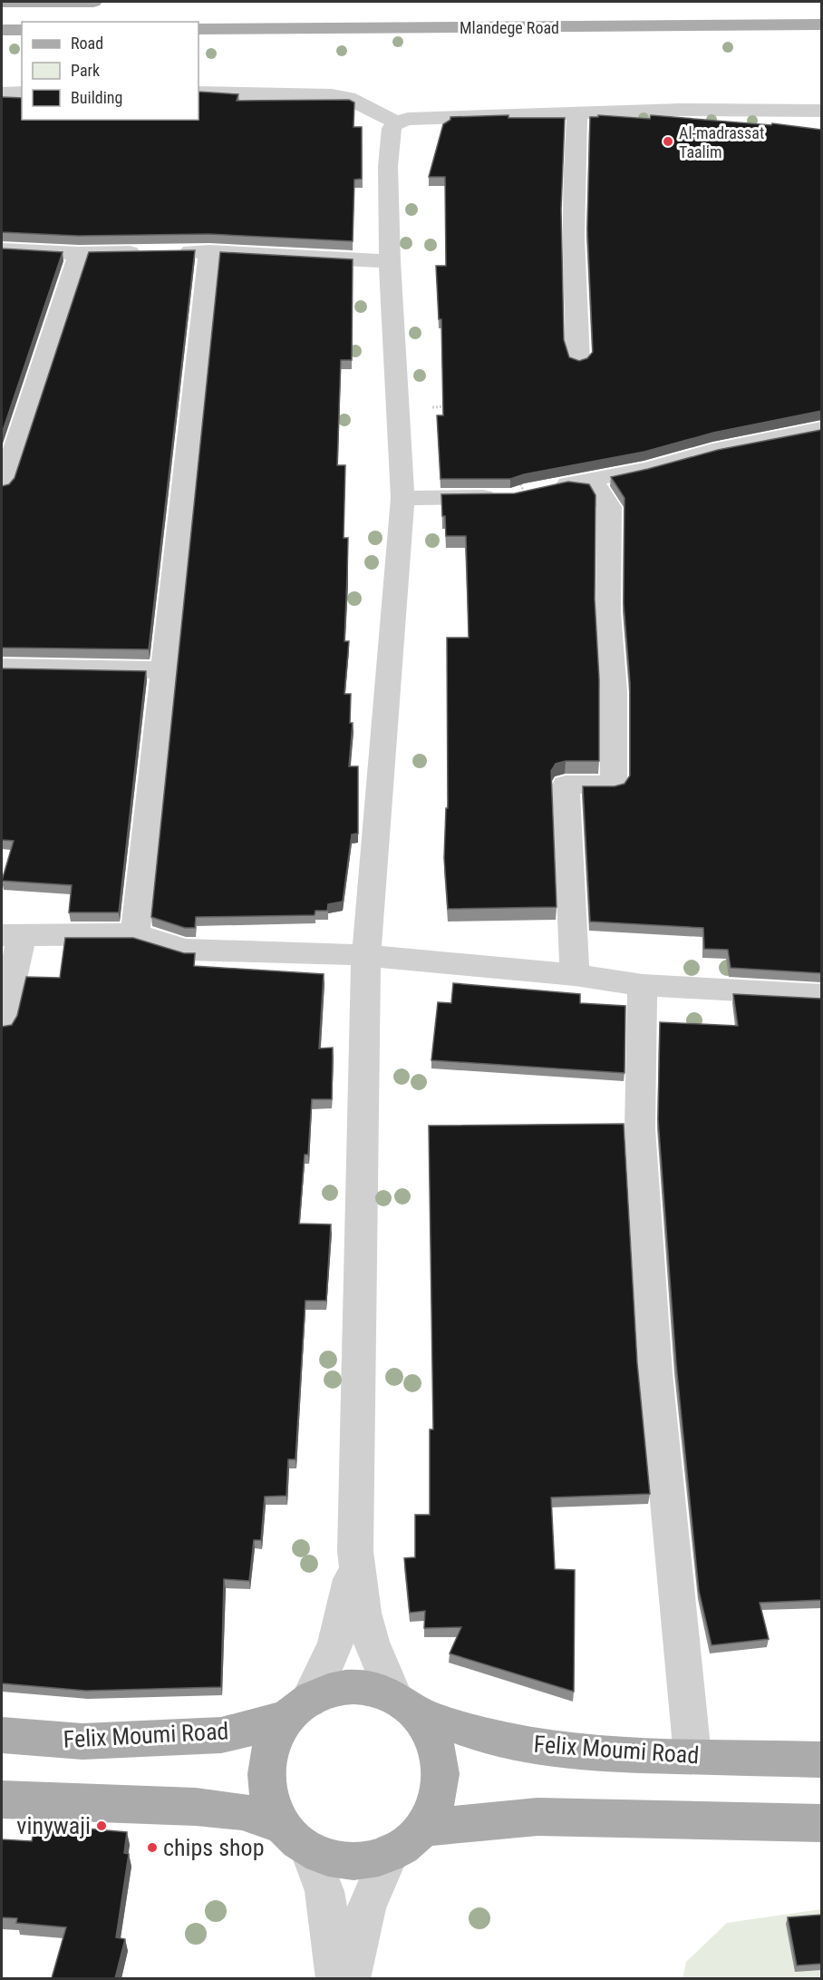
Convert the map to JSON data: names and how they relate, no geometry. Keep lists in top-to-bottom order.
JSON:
{
  "streets": {
    "main road": ["Mlandege Road", "Felix Moumi Road"]
  },
  "places": ["Al-madrassat Taalim", "vinywaji", "chips shop"],
  "legend": ["Road", "Park", "Building"]
}
